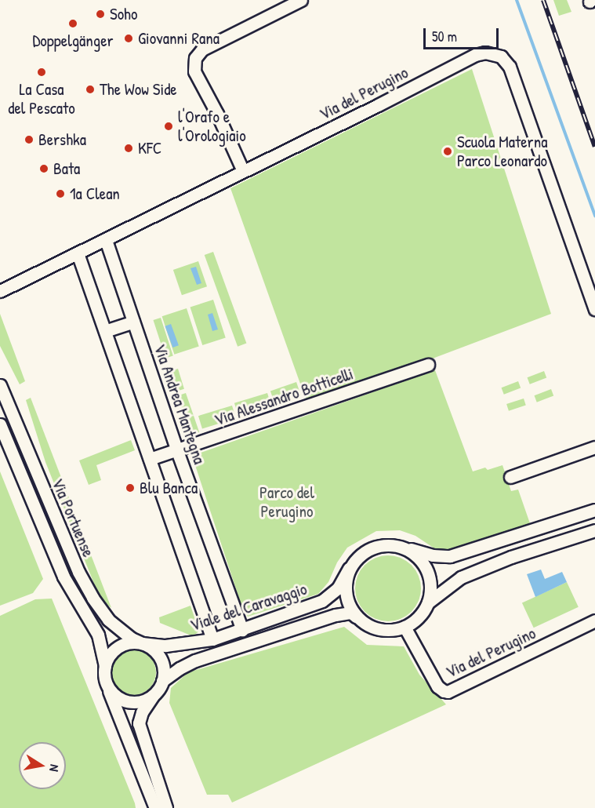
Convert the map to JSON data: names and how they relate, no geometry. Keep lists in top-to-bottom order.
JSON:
{
  "streets": {
    "street": [
      "Via del Perugino",
      "Via Alessandro Botticelli",
      "Via Andrea Mantegna",
      "Via Portuense",
      "Viale del Caravaggio"
    ]
  },
  "crossings": [
    ["Via del Perugino", "Via Andrea Mantegna"],
    ["Via del Perugino", "Viale del Caravaggio"],
    ["Via Alessandro Botticelli", "Via Andrea Mantegna"],
    ["Via Andrea Mantegna", "Viale del Caravaggio"],
    ["Via Portuense", "Viale del Caravaggio"]
  ],
  "parks": ["Parco del Perugino"],
  "places": [
    "Soho",
    "Doppelgänger",
    "Giovanni Rana",
    "La Casa del Pescato",
    "The Wow Side",
    "l'Orafo e l'Orologiaio",
    "Bershka",
    "KFC",
    "Scuola Materna Parco Leonardo",
    "Bata",
    "1a Clean",
    "Blu Banca"
  ],
  "scale_bar": "50 m",
  "north": "right"
}
